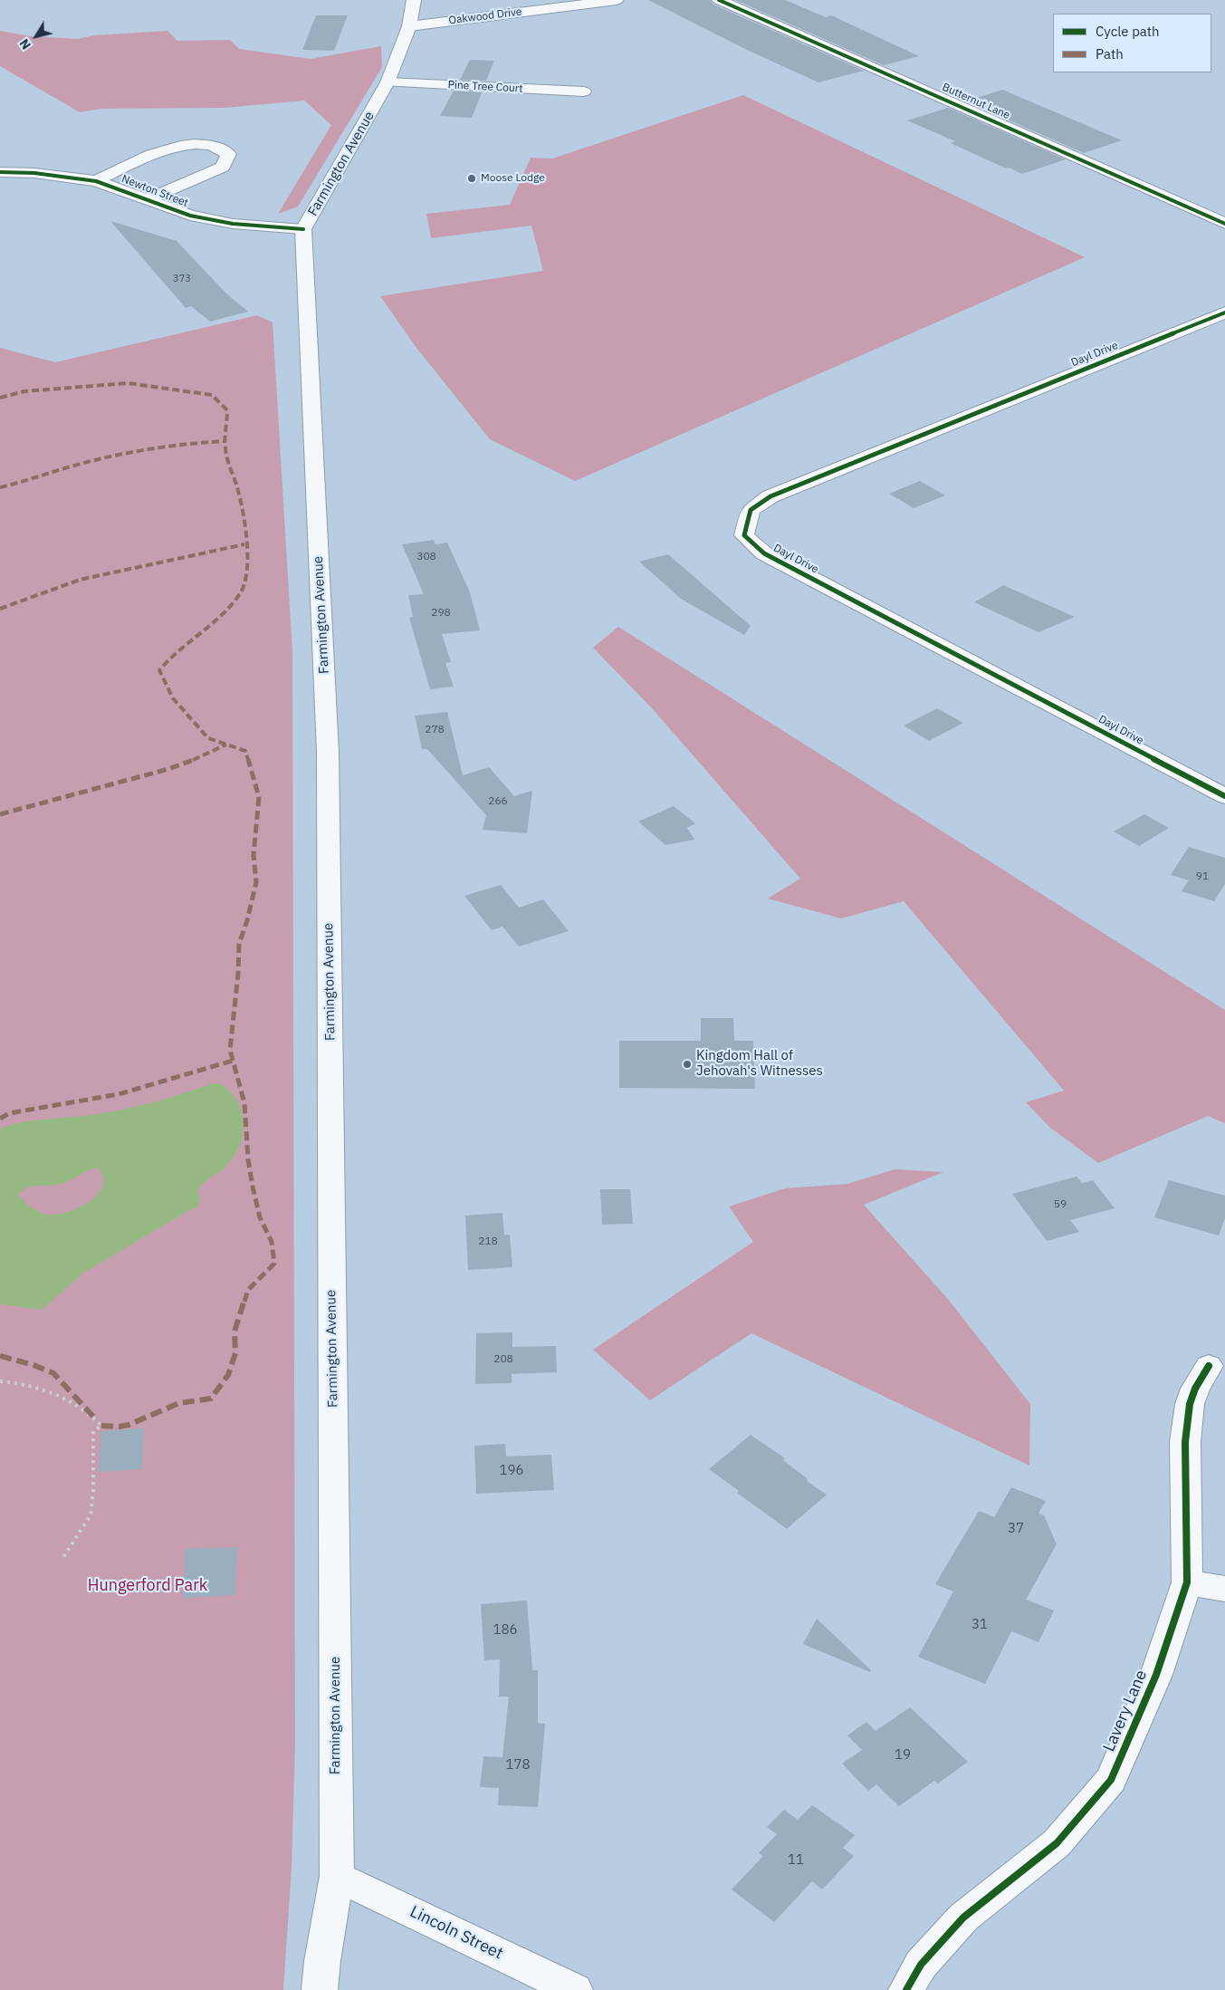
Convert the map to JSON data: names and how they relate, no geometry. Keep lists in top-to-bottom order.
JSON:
{
  "streets": {
    "street": [
      "Oakwood Drive",
      "Pine Tree Court",
      "Butternut Lane",
      "Farmington Avenue",
      "Newton Street",
      "Dayl Drive",
      "Lavery Lane",
      "Lincoln Street"
    ]
  },
  "crossings": [
    ["Oakwood Drive", "Farmington Avenue"],
    ["Pine Tree Court", "Farmington Avenue"],
    ["Farmington Avenue", "Newton Street"],
    ["Farmington Avenue", "Lincoln Street"]
  ],
  "parks": ["Hungerford Park"],
  "places": ["Moose Lodge", "Kingdom Hall of Jehovah's Witnesses"],
  "house_numbers": [
    "373",
    "308",
    "298",
    "278",
    "266",
    "91",
    "59",
    "218",
    "208",
    "196",
    "37",
    "31",
    "186",
    "19",
    "178",
    "11"
  ],
  "legend": ["Cycle path", "Path"],
  "north": "bottom left"
}
